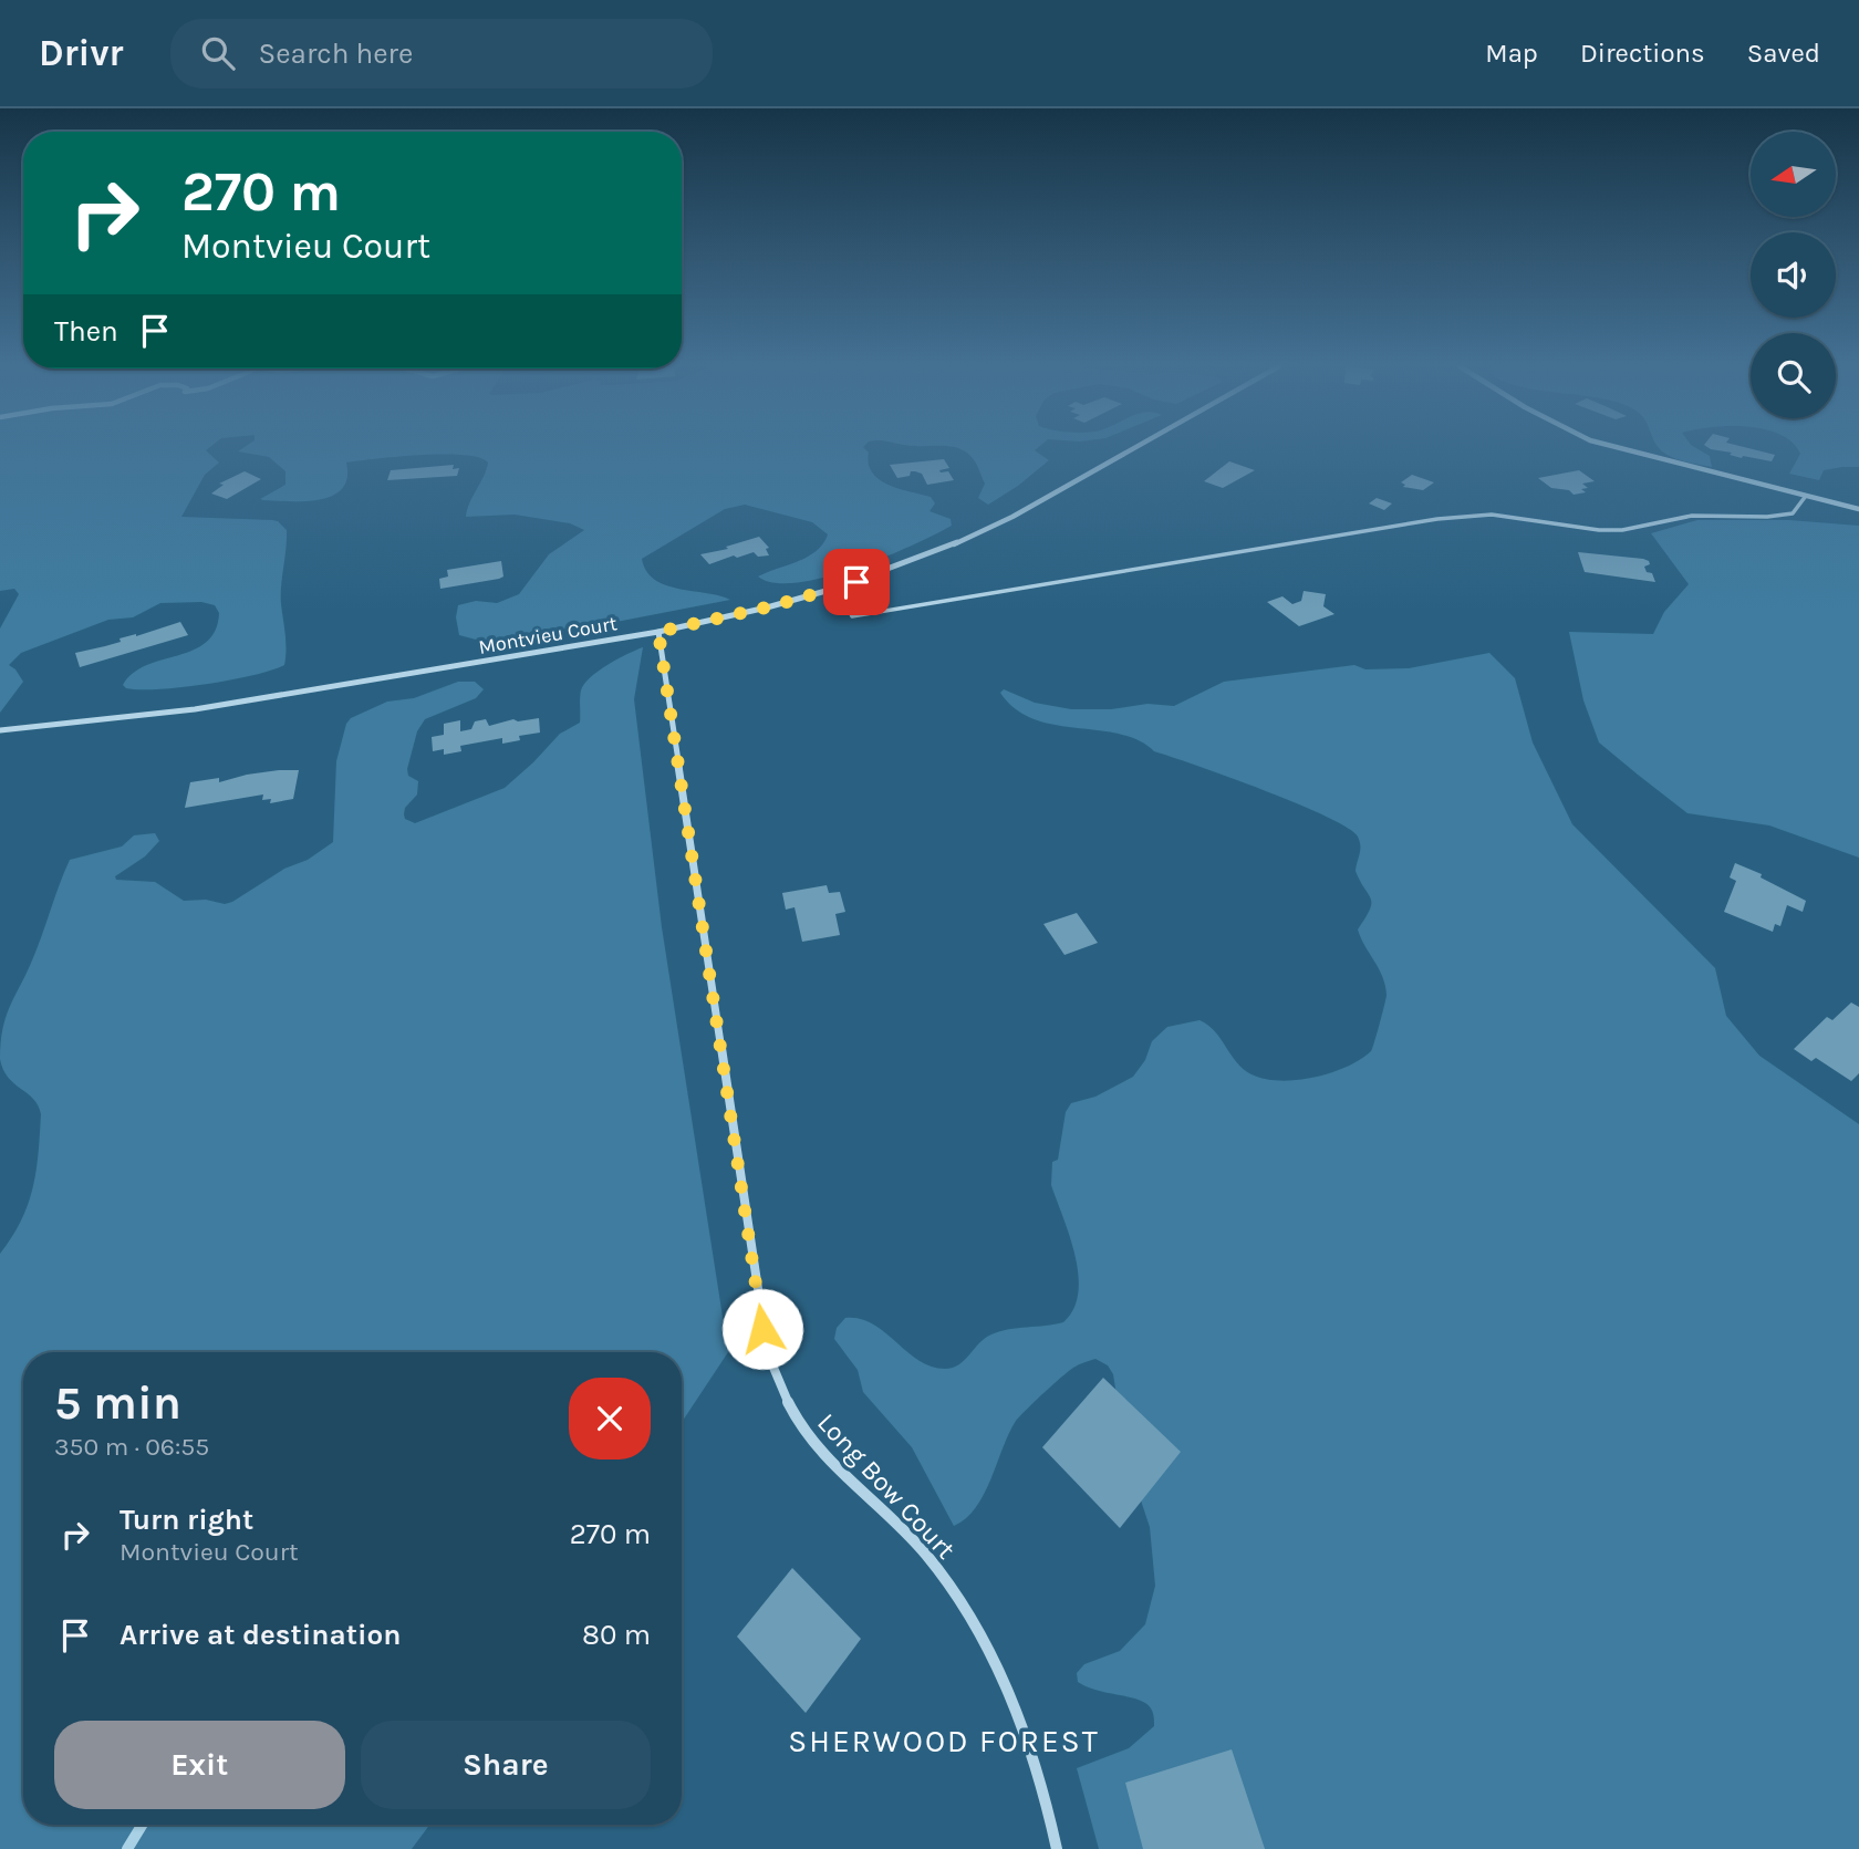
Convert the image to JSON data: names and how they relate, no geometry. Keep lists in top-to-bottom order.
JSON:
{
  "streets": {
    "street": ["Montvieu Court", "Long Bow Court"]
  },
  "crossings": [
    ["Montvieu Court", "Long Bow Court"]
  ],
  "districts": ["SHERWOOD FOREST"],
  "north": "left",
  "page": {
    "header": "Drivr",
    "search": "Search here",
    "nav": ["Map", "Directions", "Saved"],
    "turn": ["270 m", "Montvieu Court"],
    "then": "Then",
    "heading": ["5 min", "350 m · 06:55"],
    "list": [
      {
        "name": "Turn right",
        "note": "Montvieu Court",
        "value": "270 m"
      },
      {
        "name": "Arrive at destination",
        "value": "80 m"
      }
    ],
    "buttons": ["Exit", "Share"]
  }
}
